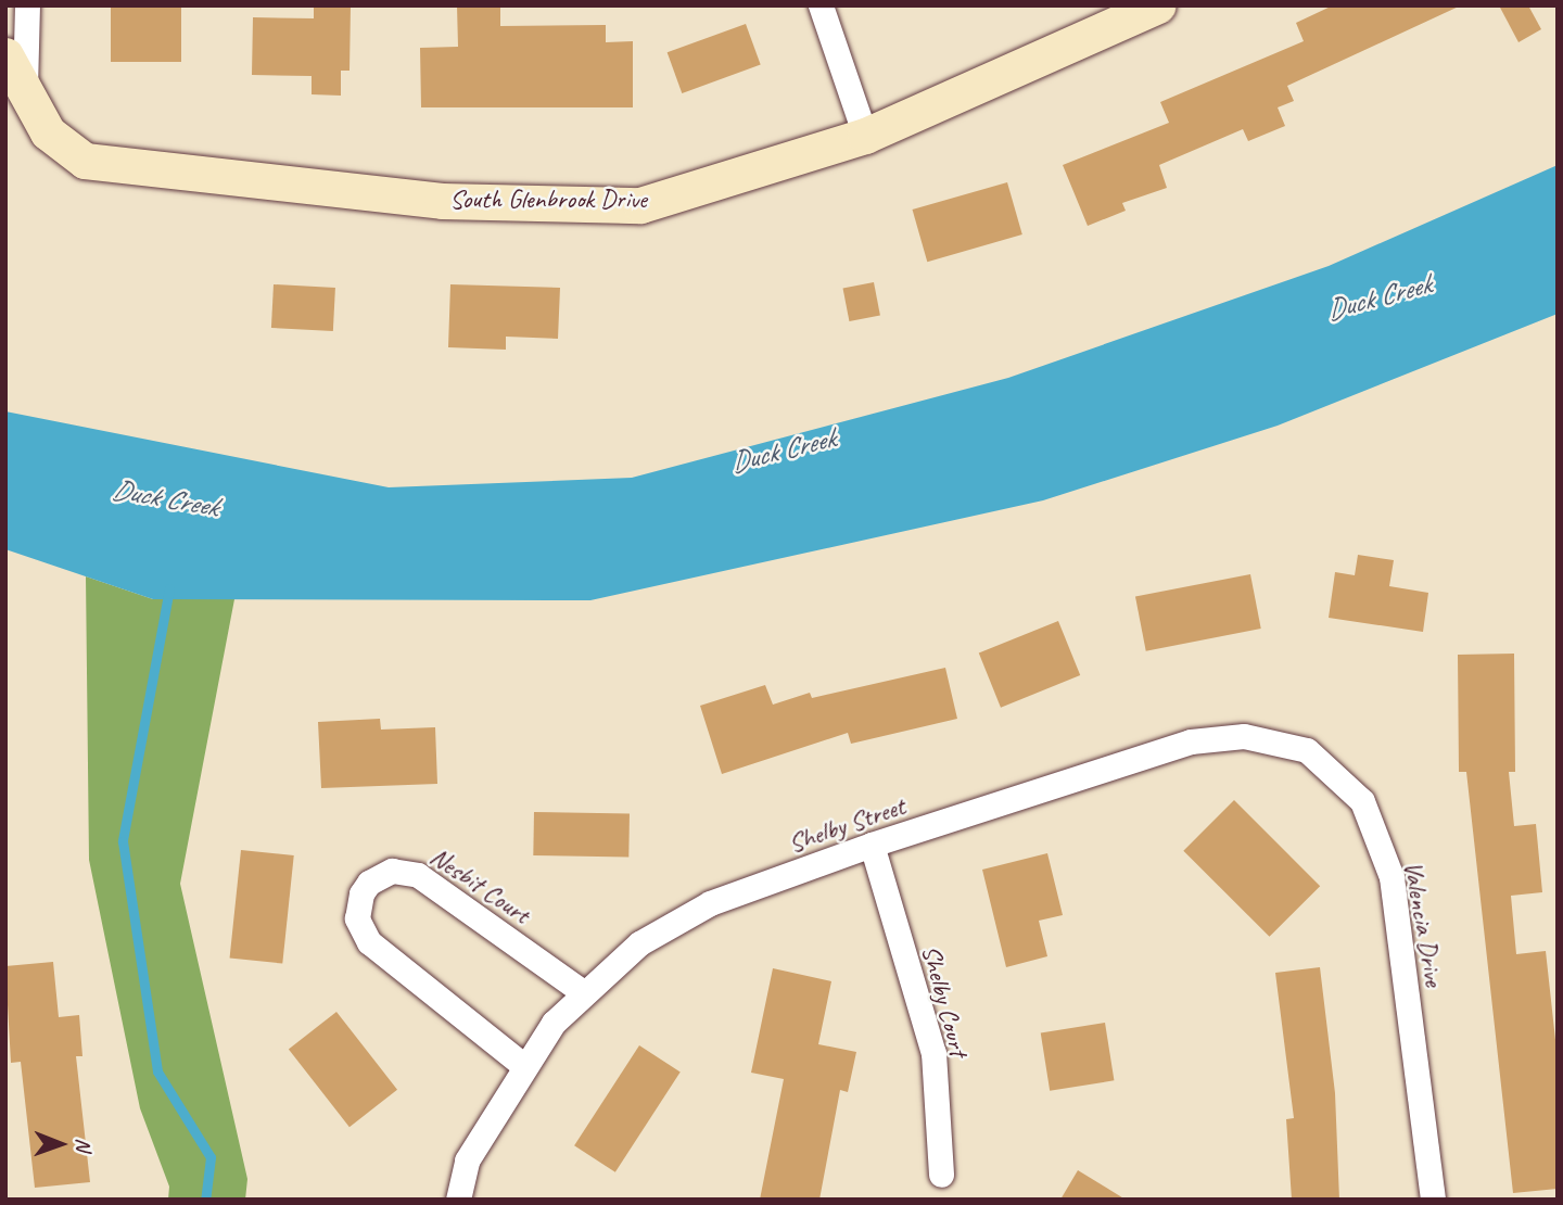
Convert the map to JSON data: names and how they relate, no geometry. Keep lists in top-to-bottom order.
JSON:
{
  "streets": {
    "street": [
      "South Glenbrook Drive",
      "Shelby Street",
      "Nesbit Court",
      "Valencia Drive",
      "Shelby Court"
    ]
  },
  "crossings": [
    ["Shelby Street", "Nesbit Court"],
    ["Shelby Street", "Valencia Drive"],
    ["Shelby Street", "Shelby Court"]
  ],
  "water": ["Duck Creek"],
  "north": "right"
}
